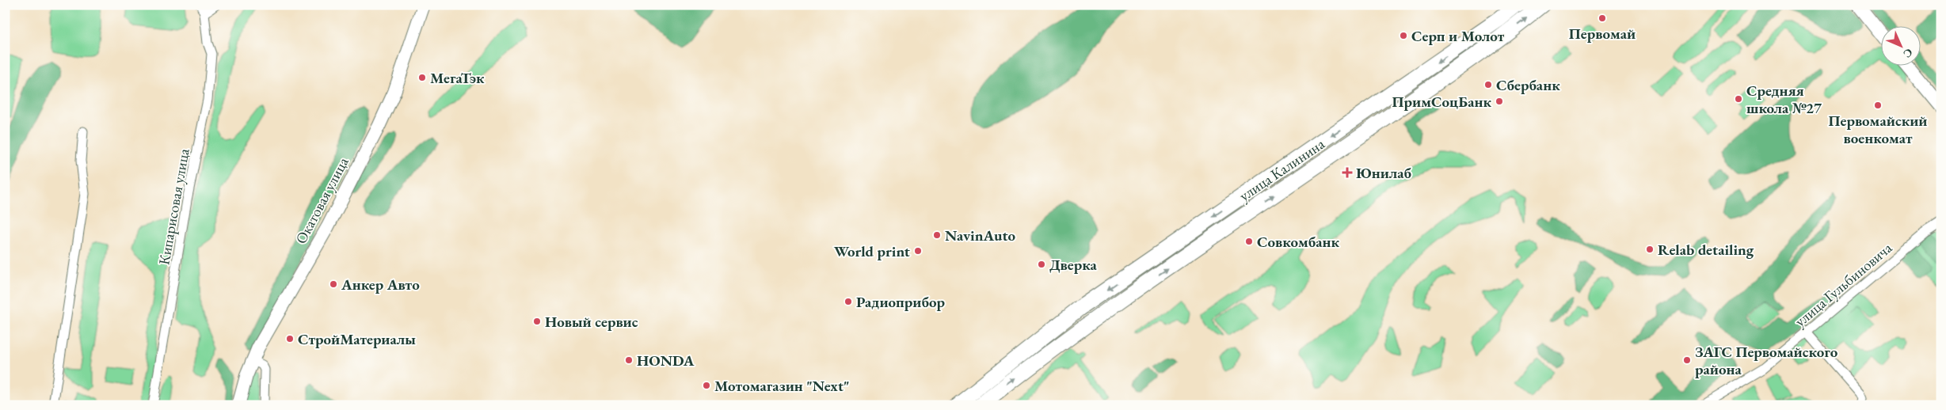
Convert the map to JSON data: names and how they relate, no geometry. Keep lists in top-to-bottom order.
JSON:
{
  "streets": {
    "highway": ["улица Калинина"],
    "main road": ["Окатовая улица"],
    "street": ["Кипарисовая улица", "улица Гульбиновича"]
  },
  "places": {
    "other": [
      "Первомай",
      "Серп и Молот",
      "МегаТэк",
      "Сбербанк",
      "Средняя школа №27",
      "ПримСоцБанк",
      "Первомайский военкомат",
      "NavinAuto",
      "Совкомбанк",
      "Relab detailing",
      "World print",
      "Дверка",
      "Анкер Авто",
      "Радиоприбор",
      "Новый сервис",
      "СтройМатериалы",
      "HONDA",
      "ЗАГС Первомайского района",
      "Мотомагазин \"Next\""
    ],
    "health": ["Юнилаб"]
  },
  "north": "bottom right"
}
